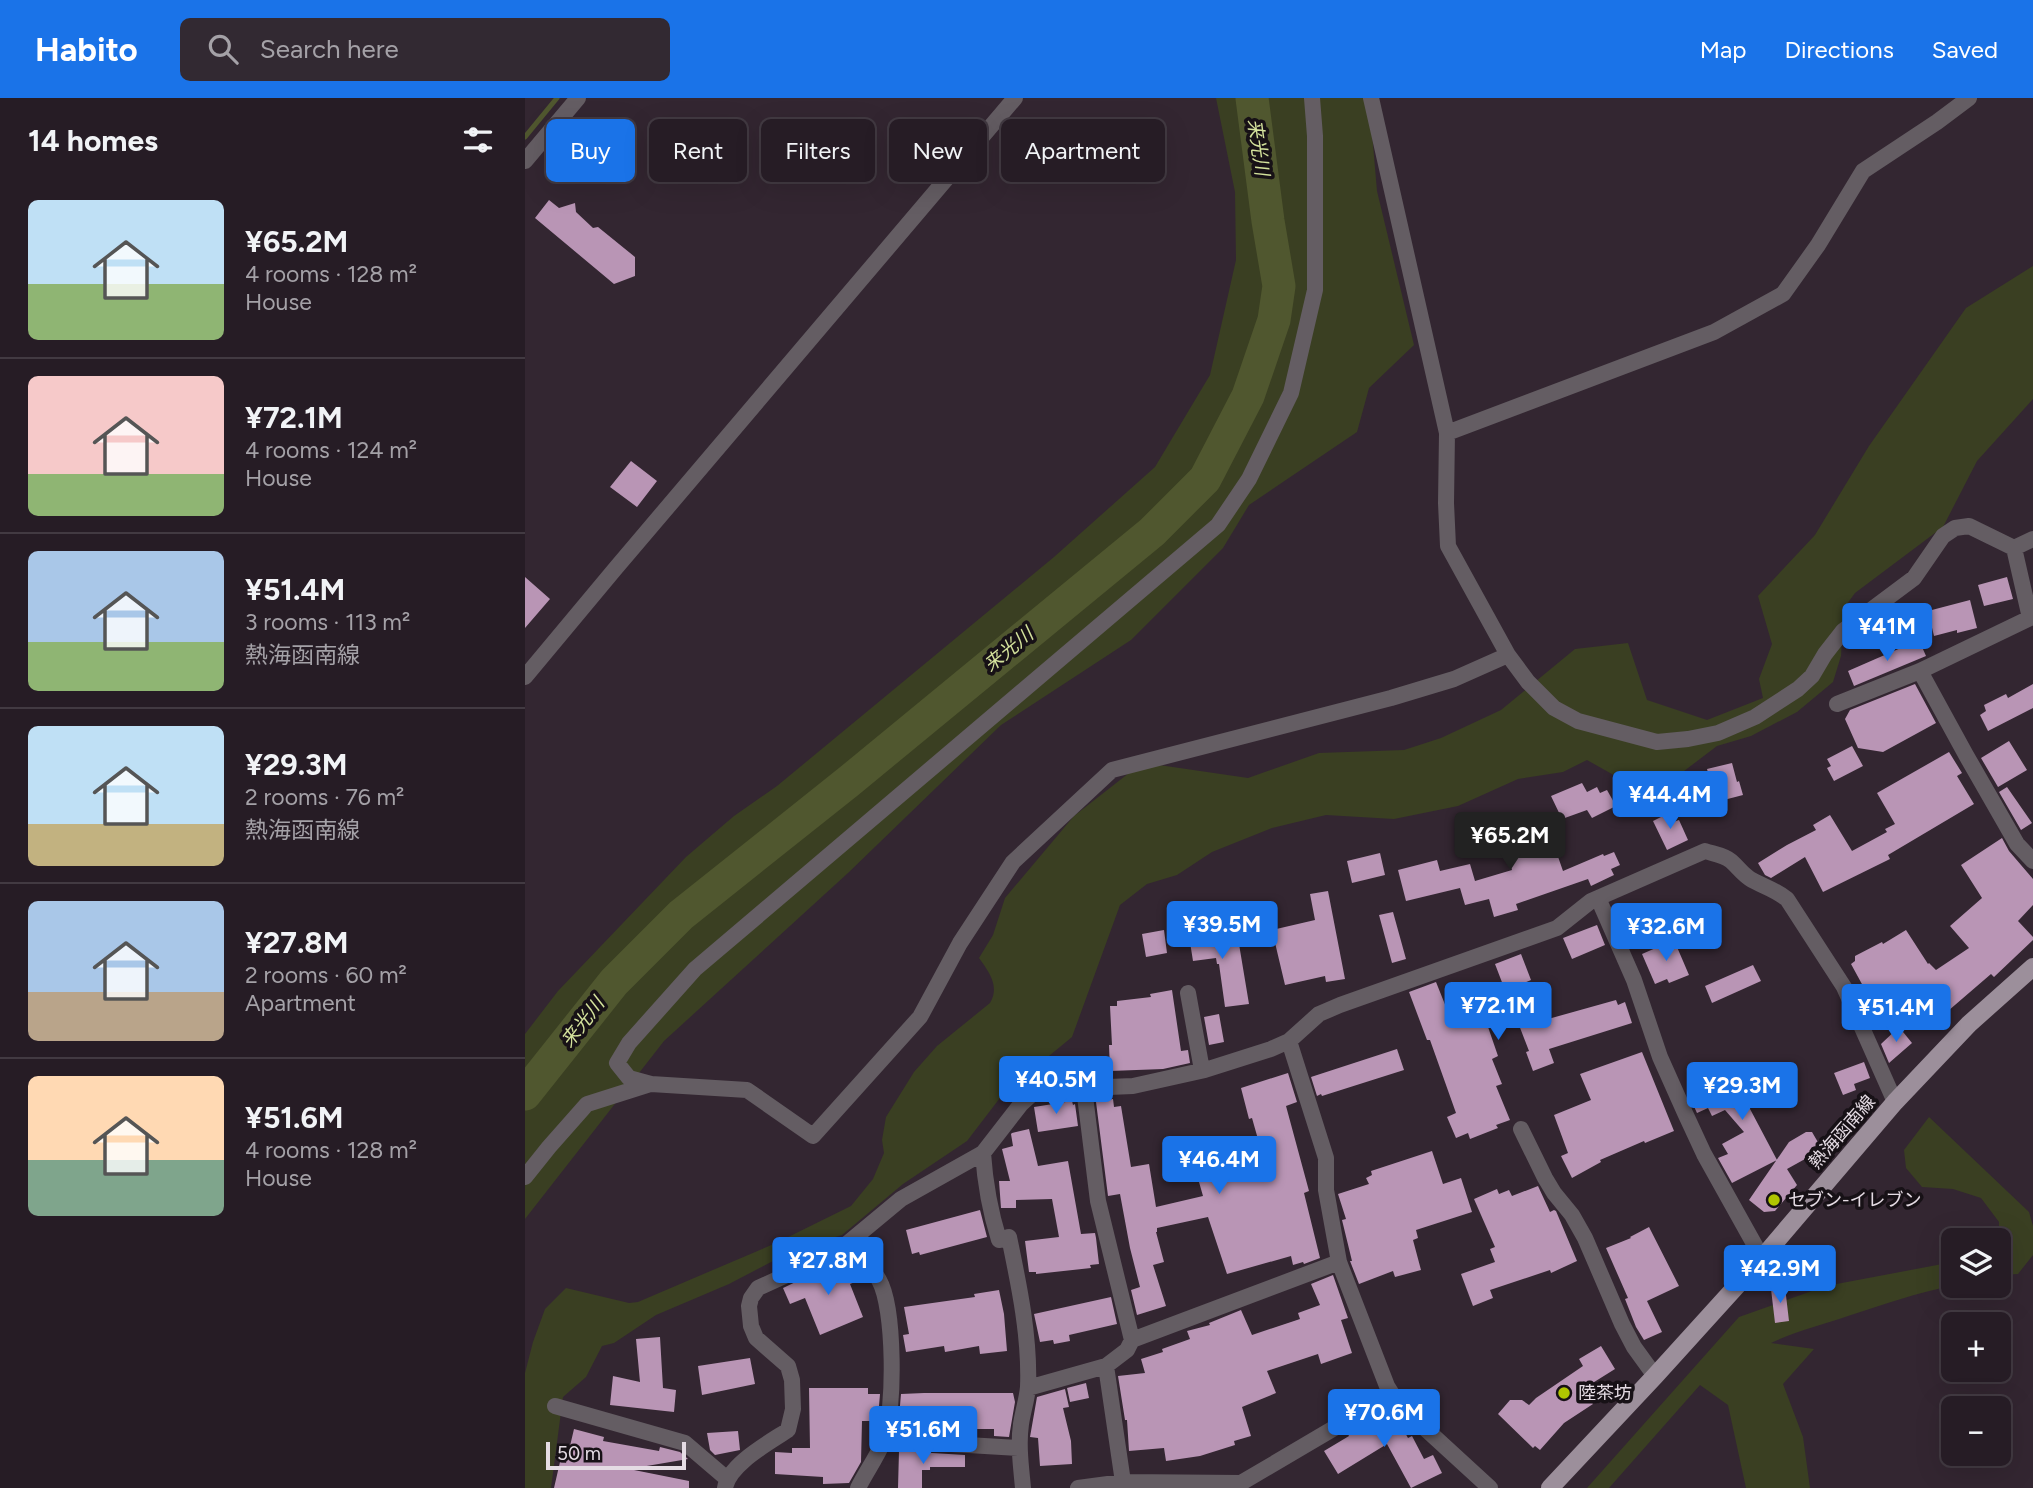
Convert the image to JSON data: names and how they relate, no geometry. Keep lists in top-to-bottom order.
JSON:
{
  "streets": {
    "main road": ["熱海函南線"]
  },
  "water": ["来光川"],
  "places": ["セブン-イレブン", "陸茶坊"],
  "scale_bar": "50 m",
  "page": {
    "header": "Habito",
    "search": "Search here",
    "nav": ["Map", "Directions", "Saved"],
    "heading": "14 homes",
    "chip": [
      "Buy",
      "Rent",
      "Filters",
      "New",
      "Apartment"
    ],
    "list": [
      {
        "name": "¥65.2M",
        "note": "4 rooms · 128 m² · House"
      },
      {
        "name": "¥72.1M",
        "note": "4 rooms · 124 m² · House"
      },
      {
        "name": "¥51.4M",
        "note": "3 rooms · 113 m² · 熱海函南線"
      },
      {
        "name": "¥29.3M",
        "note": "2 rooms · 76 m² · 熱海函南線"
      },
      {
        "name": "¥27.8M",
        "note": "2 rooms · 60 m² · Apartment"
      },
      {
        "name": "¥51.6M",
        "note": "4 rooms · 128 m² · House"
      }
    ],
    "price": [
      "¥41M",
      "¥44.4M",
      "¥65.2M",
      "¥39.5M",
      "¥32.6M",
      "¥72.1M",
      "¥51.4M",
      "¥40.5M",
      "¥29.3M",
      "¥46.4M",
      "¥27.8M",
      "¥42.9M",
      "¥70.6M",
      "¥51.6M"
    ],
    "map_buttons": ["+", "−"],
    "scale": "50 m"
  }
}
